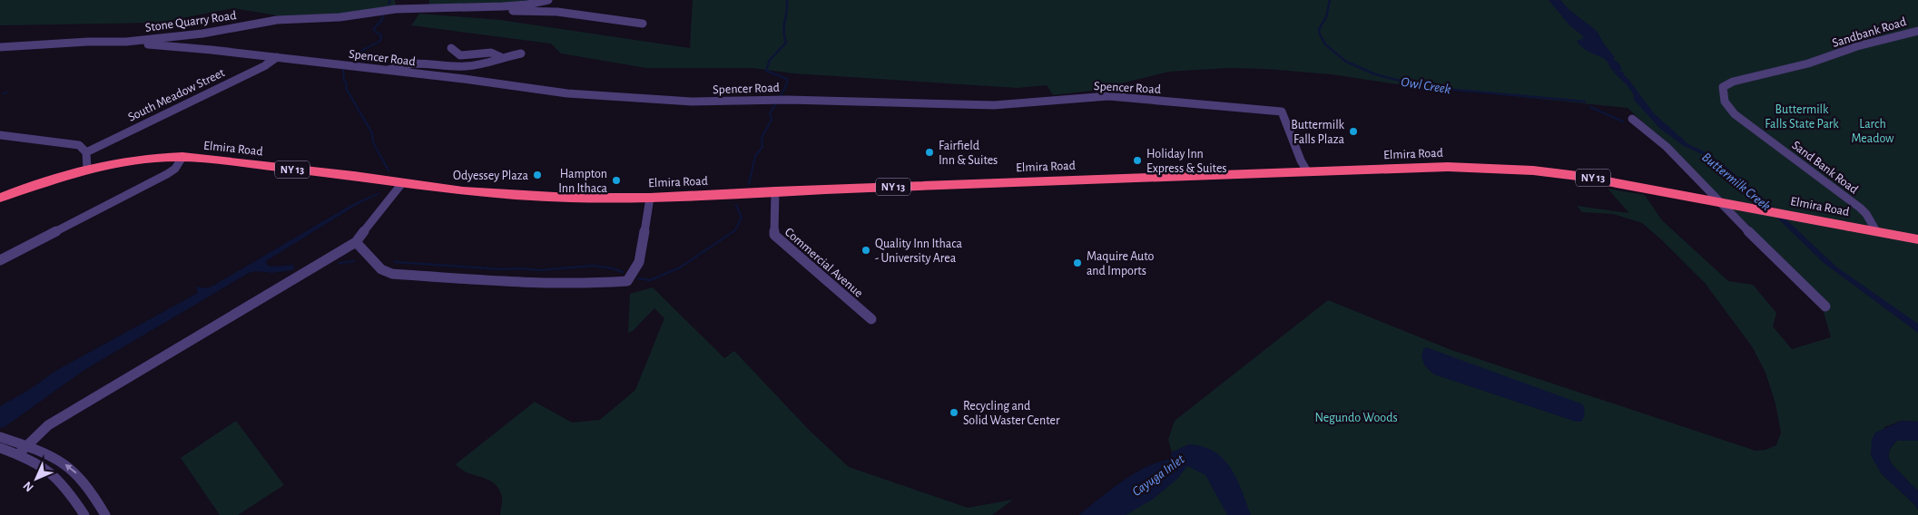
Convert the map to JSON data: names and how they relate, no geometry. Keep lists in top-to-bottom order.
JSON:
{
  "streets": {
    "highway": ["Elmira Road", "NY 13"],
    "street": [
      "Stone Quarry Road",
      "Sandbank Road",
      "Spencer Road",
      "South Meadow Street",
      "Sand Bank Road",
      "Commercial Avenue"
    ]
  },
  "crossings": [
    ["Sandbank Road", "Sand Bank Road"],
    ["Spencer Road", "South Meadow Street"],
    ["Spencer Road", "Elmira Road"],
    ["Elmira Road", "Sand Bank Road"],
    ["Elmira Road", "NY 13"],
    ["Elmira Road", "Commercial Avenue"]
  ],
  "water": ["Owl Creek", "Buttermilk Creek", "Cayuga Inlet"],
  "parks": ["Buttermilk Falls State Park", "Larch Meadow", "Negundo Woods"],
  "places": [
    "Buttermilk Falls Plaza",
    "Fairfield Inn & Suites",
    "Holiday Inn Express & Suites",
    "Odyessey Plaza",
    "Hampton Inn Ithaca",
    "Quality Inn Ithaca - University Area",
    "Maquire Auto and Imports",
    "Recycling and Solid Waster Center"
  ],
  "north": "bottom left"
}
